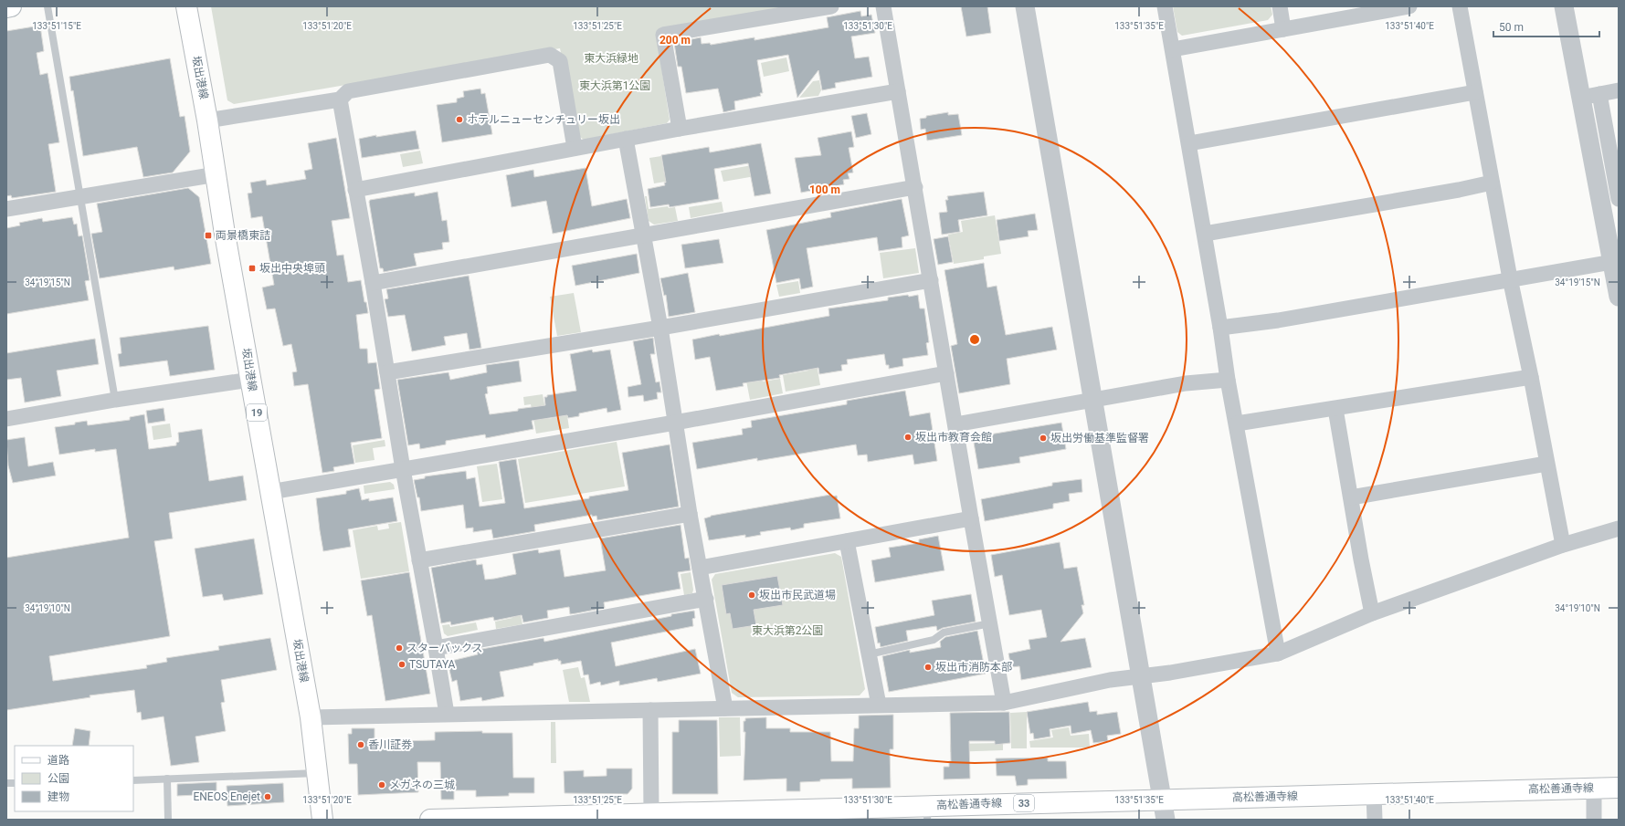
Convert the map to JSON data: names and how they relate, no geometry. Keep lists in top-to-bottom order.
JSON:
{
  "streets": {
    "main road": [
      "坂出港線",
      "19",
      "高松善通寺線",
      "33"
    ]
  },
  "parks": ["東大浜緑地", "東大浜第1公園", "東大浜第2公園"],
  "places": {
    "other": [
      "ホテルニューセンチュリー坂出",
      "坂出市教育会館",
      "坂出労働基準監督署",
      "坂出市民武道場",
      "スターバックス",
      "TSUTAYA",
      "坂出市消防本部",
      "香川証券",
      "メガネの三城",
      "ENEOS Enejet"
    ],
    "transit": ["両景橋東詰", "坂出中央埠頭"]
  },
  "legend": ["道路", "公園", "建物"],
  "scale_bar": "50 m",
  "coordinates": [
    "133°51'15\"E",
    "133°51'20\"E",
    "133°51'25\"E",
    "133°51'30\"E",
    "133°51'35\"E",
    "133°51'40\"E",
    "34°19'15\"N",
    "34°19'10\"N"
  ],
  "rings": ["200 m", "100 m"]
}
